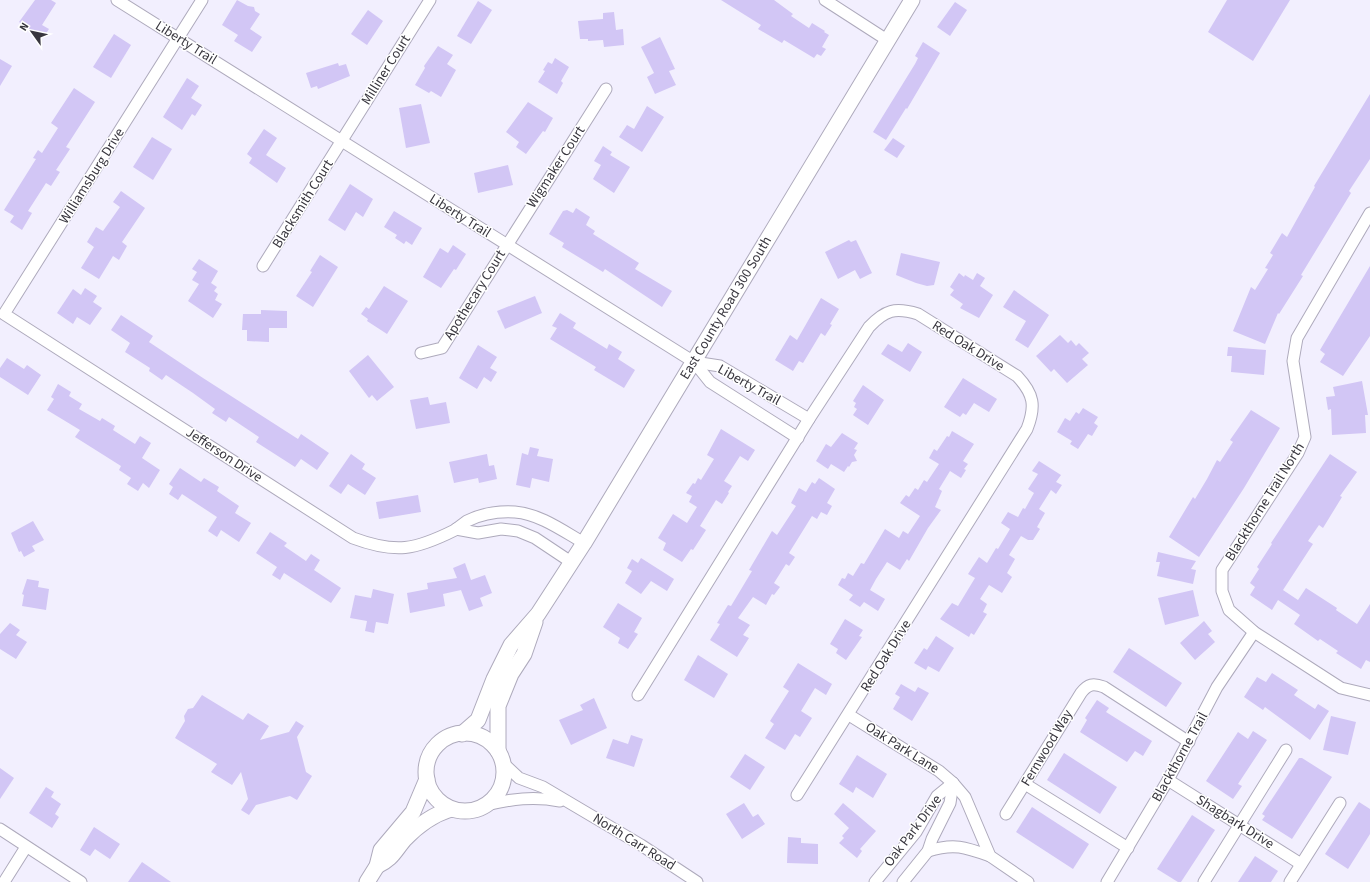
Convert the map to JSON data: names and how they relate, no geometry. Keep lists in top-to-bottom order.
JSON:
{
  "streets": {
    "street": [
      "Liberty Trail",
      "Milliner Court",
      "Wigmaker Court",
      "Williamsburg Drive",
      "Blacksmith Court",
      "Apothecary Court",
      "East County Road 300 South",
      "Red Oak Drive",
      "Jefferson Drive",
      "Blackthorne Trail North",
      "Oak Park Lane",
      "Fernwood Way",
      "Blackthorne Trail",
      "Shagbark Drive",
      "Oak Park Drive",
      "North Carr Road"
    ]
  },
  "crossings": [
    ["Liberty Trail", "Milliner Court"],
    ["Liberty Trail", "Wigmaker Court"],
    ["Liberty Trail", "Williamsburg Drive"],
    ["Liberty Trail", "Blacksmith Court"],
    ["Liberty Trail", "Apothecary Court"],
    ["Liberty Trail", "East County Road 300 South"],
    ["Liberty Trail", "Red Oak Drive"],
    ["Milliner Court", "Blacksmith Court"],
    ["Wigmaker Court", "Apothecary Court"],
    ["Williamsburg Drive", "Jefferson Drive"],
    ["East County Road 300 South", "Jefferson Drive"],
    ["East County Road 300 South", "North Carr Road"],
    ["Red Oak Drive", "Oak Park Lane"],
    ["Blackthorne Trail North", "Blackthorne Trail"],
    ["Oak Park Lane", "Oak Park Drive"],
    ["Fernwood Way", "Blackthorne Trail"],
    ["Blackthorne Trail", "Shagbark Drive"]
  ],
  "north": "top left"
}
